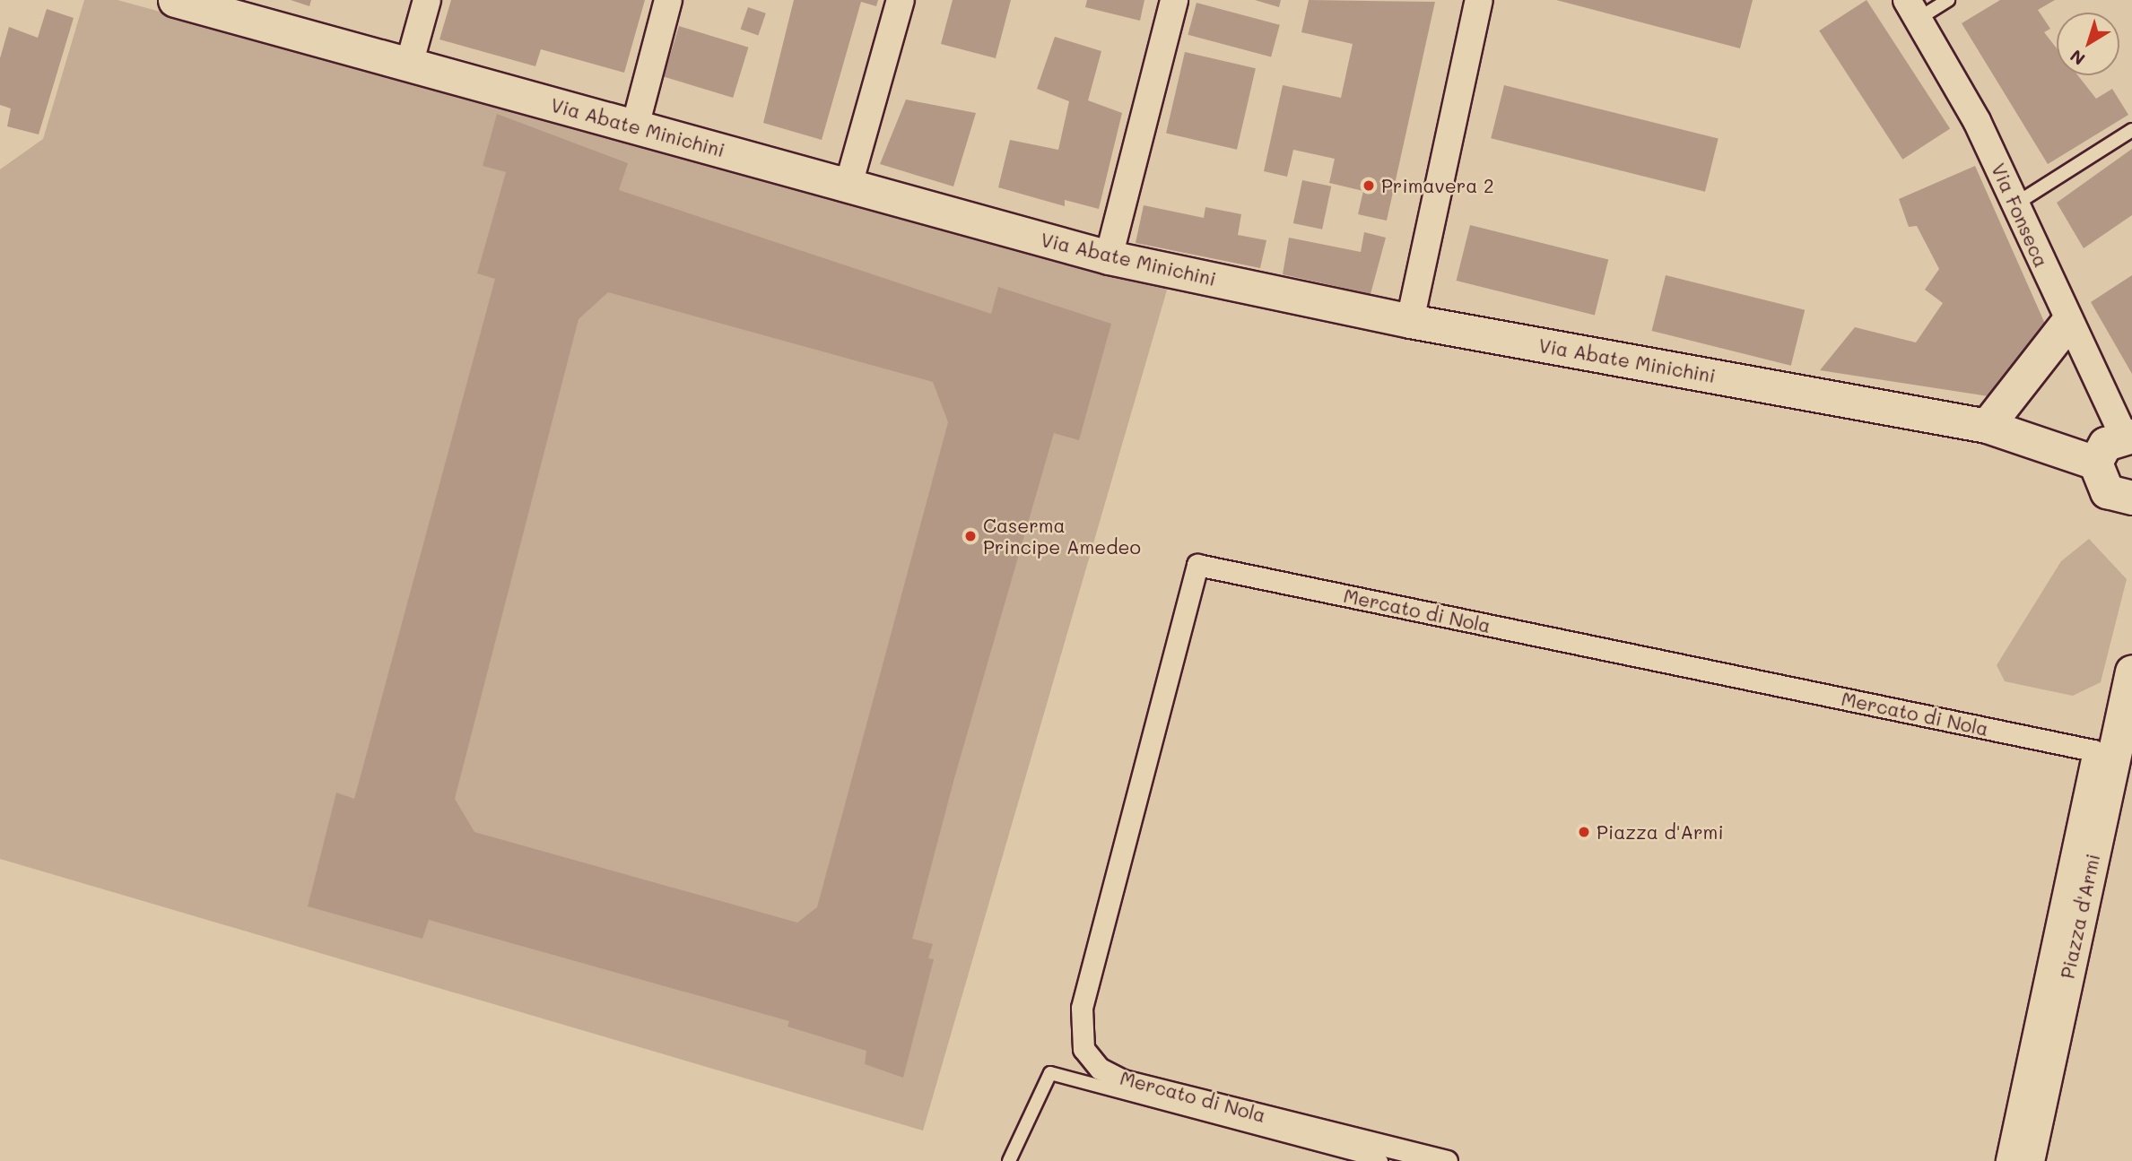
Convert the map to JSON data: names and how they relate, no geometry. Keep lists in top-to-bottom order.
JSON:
{
  "streets": {
    "street": [
      "Via Abate Minichini",
      "Via Fonseca",
      "Mercato di Nola",
      "Piazza d'Armi"
    ]
  },
  "places": ["Primavera 2", "Caserma Principe Amedeo", "Piazza d'Armi"],
  "north": "bottom left"
}
